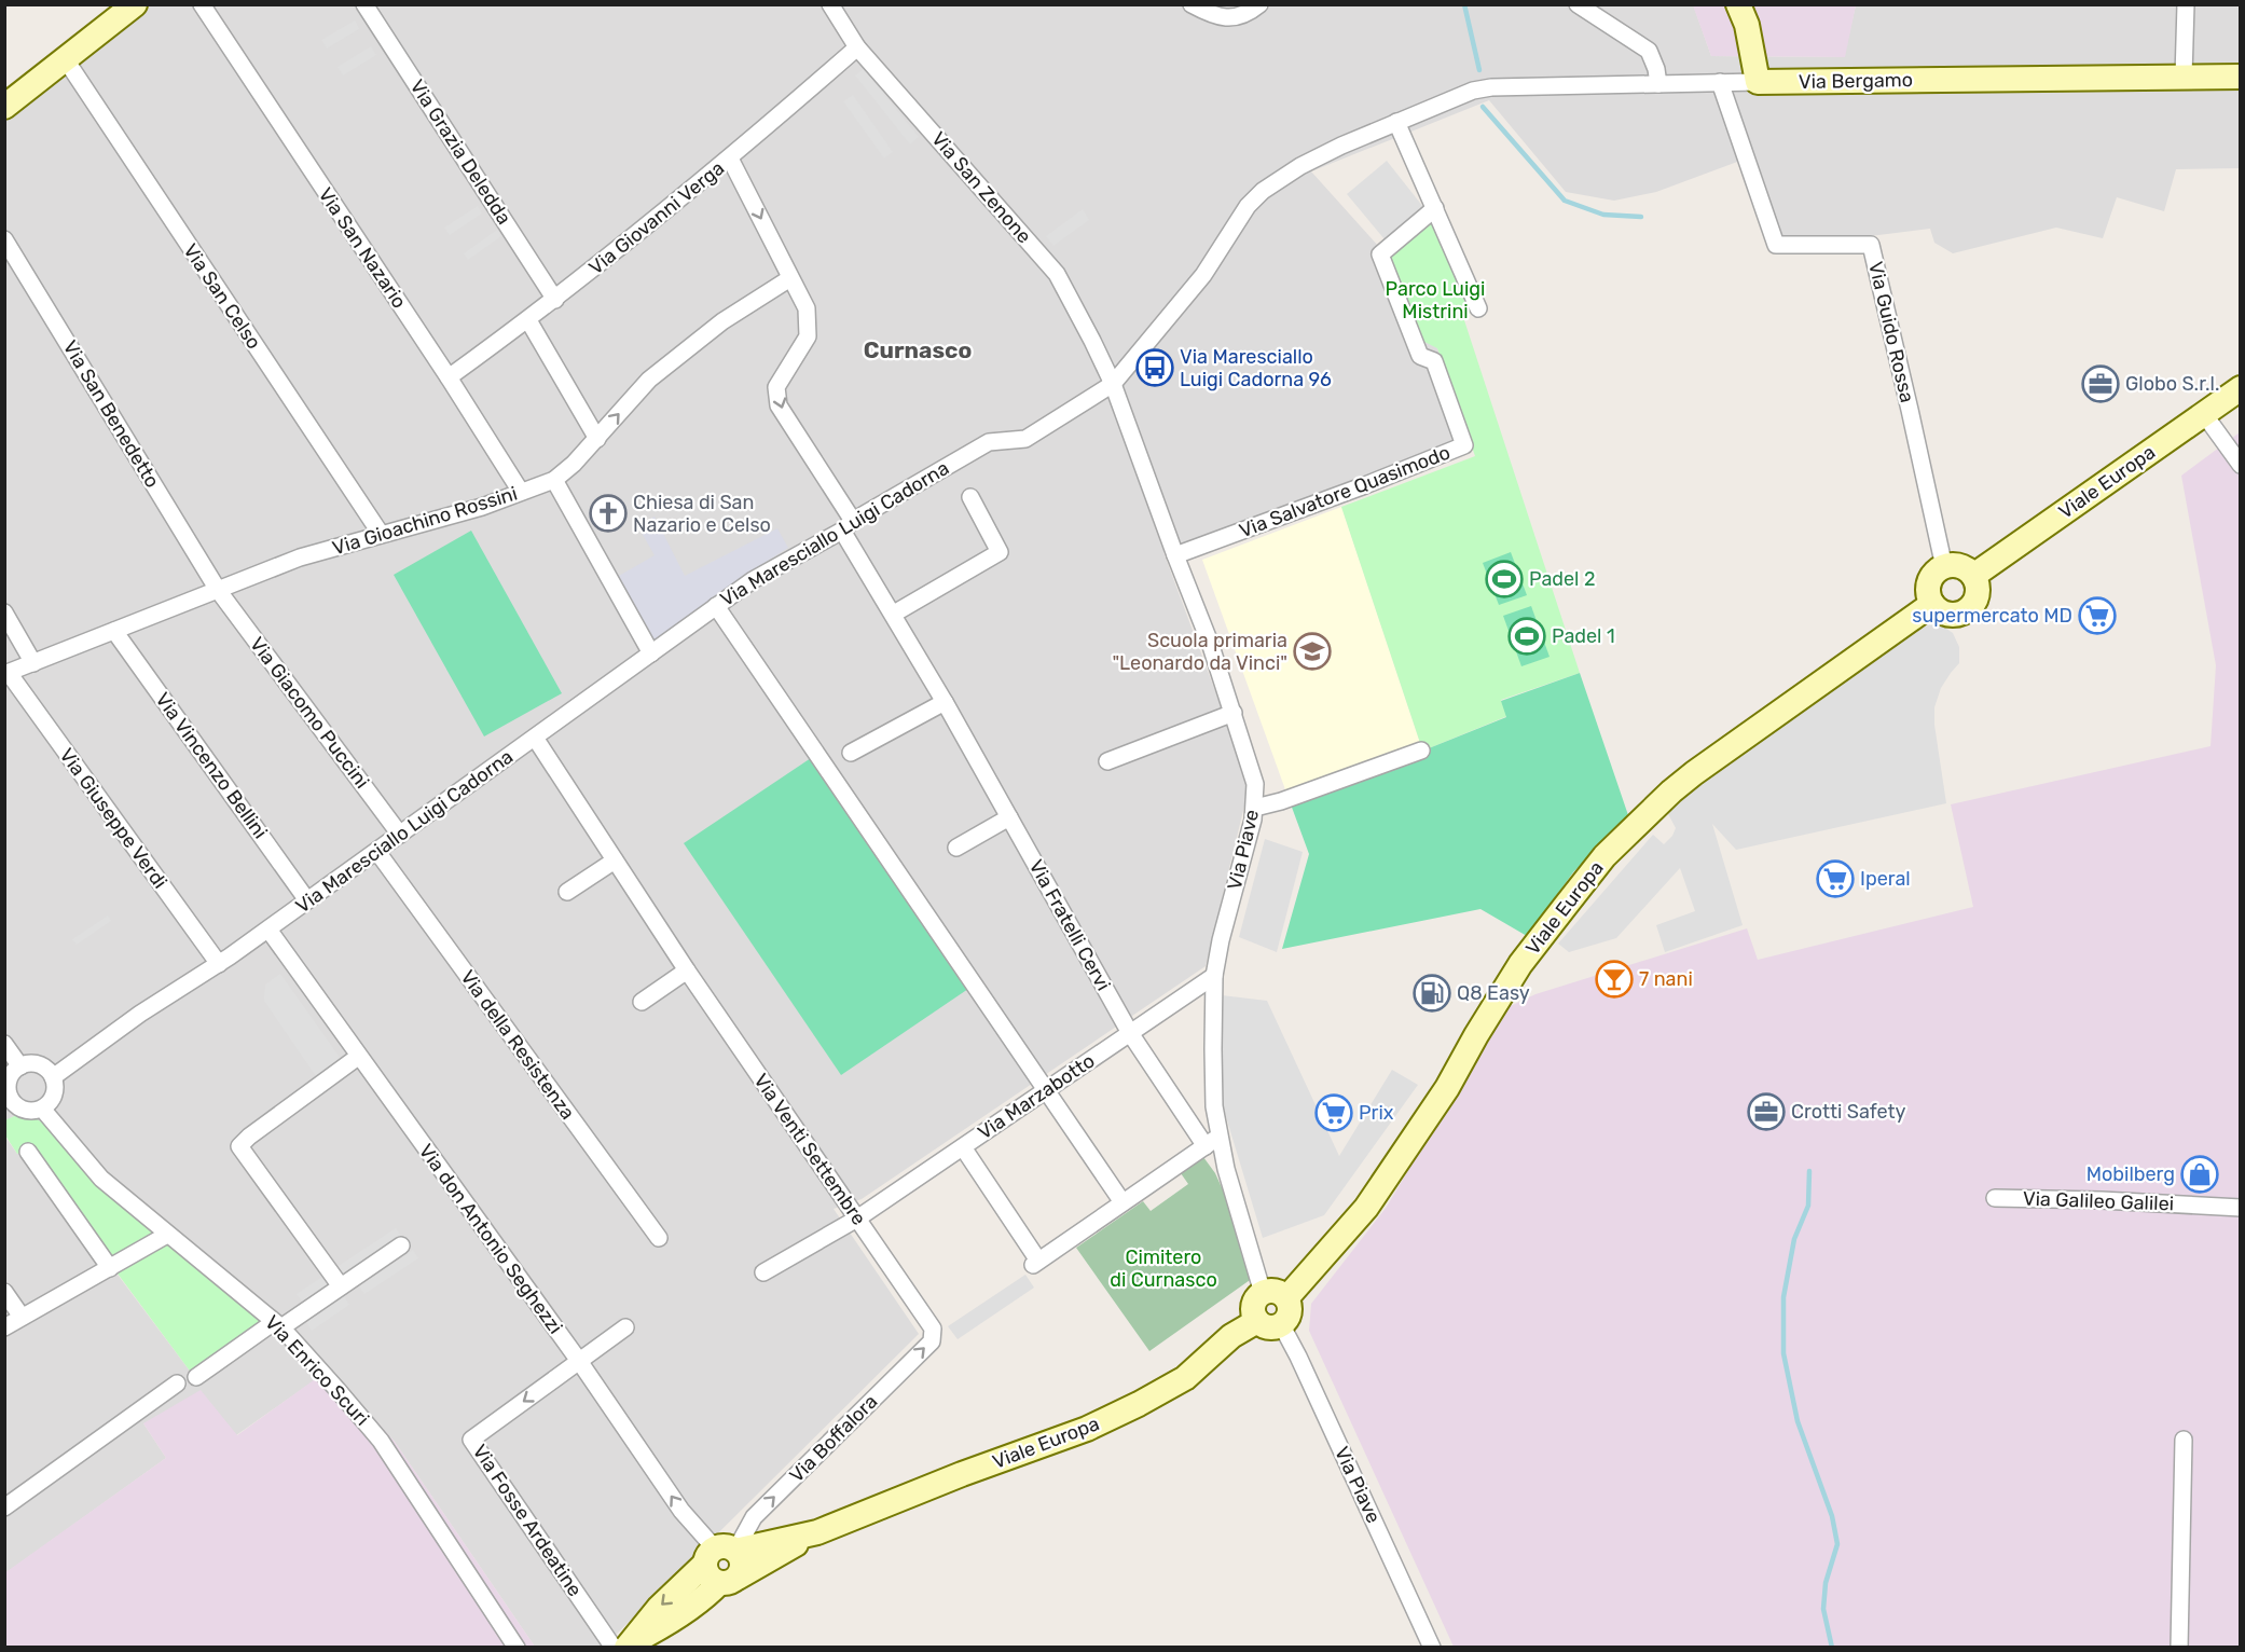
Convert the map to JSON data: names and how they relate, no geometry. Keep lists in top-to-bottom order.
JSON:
{
  "streets": {
    "street": [
      "Via Bergamo",
      "Via Grazia Deledda",
      "Via San Zenone",
      "Via Giovanni Verga",
      "Via San Nazario",
      "Via San Celso",
      "Via Guido Rossa",
      "Via San Benedetto",
      "Viale Europa",
      "Via Salvatore Quasimodo",
      "Via Gioachino Rossini",
      "Via Maresciallo Luigi Cadorna",
      "Via Giacomo Puccini",
      "Via Vincenzo Bellini",
      "Via Giuseppe Verdi",
      "Via Piave",
      "Via Fratelli Cervi",
      "Via della Resistenza",
      "Via Marzabotto",
      "Via Venti Settembre",
      "Via Galileo Galilei",
      "Via don Antonio Seghezzi",
      "Via Enrico Scuri",
      "Via Boffalora",
      "Via Fosse Ardeatine"
    ]
  },
  "crossings": [
    ["Via Bergamo", "Via Guido Rossa"],
    ["Via Bergamo", "Via Maresciallo Luigi Cadorna"],
    ["Via Grazia Deledda", "Via Giovanni Verga"],
    ["Via San Zenone", "Via Giovanni Verga"],
    ["Via San Zenone", "Via Maresciallo Luigi Cadorna"],
    ["Via San Zenone", "Via Piave"],
    ["Via Giovanni Verga", "Via San Nazario"],
    ["Via Giovanni Verga", "Via Fratelli Cervi"],
    ["Via San Nazario", "Via Gioachino Rossini"],
    ["Via San Celso", "Via Gioachino Rossini"],
    ["Via Guido Rossa", "Viale Europa"],
    ["Via San Benedetto", "Via Gioachino Rossini"],
    ["Via San Benedetto", "Via Giacomo Puccini"],
    ["Viale Europa", "Via Piave"],
    ["Viale Europa", "Via don Antonio Seghezzi"],
    ["Viale Europa", "Via Boffalora"],
    ["Via Salvatore Quasimodo", "Via Piave"],
    ["Via Gioachino Rossini", "Via Giacomo Puccini"],
    ["Via Gioachino Rossini", "Via Vincenzo Bellini"],
    ["Via Gioachino Rossini", "Via Giuseppe Verdi"],
    ["Via Gioachino Rossini", "Via Fratelli Cervi"],
    ["Via Maresciallo Luigi Cadorna", "Via Giacomo Puccini"],
    ["Via Maresciallo Luigi Cadorna", "Via Vincenzo Bellini"],
    ["Via Maresciallo Luigi Cadorna", "Via Giuseppe Verdi"],
    ["Via Maresciallo Luigi Cadorna", "Via Piave"],
    ["Via Maresciallo Luigi Cadorna", "Via Fratelli Cervi"],
    ["Via Maresciallo Luigi Cadorna", "Via della Resistenza"],
    ["Via Maresciallo Luigi Cadorna", "Via Venti Settembre"],
    ["Via Maresciallo Luigi Cadorna", "Via don Antonio Seghezzi"],
    ["Via Maresciallo Luigi Cadorna", "Via Enrico Scuri"],
    ["Via Piave", "Via Marzabotto"],
    ["Via Fratelli Cervi", "Via Marzabotto"],
    ["Via Marzabotto", "Via Venti Settembre"],
    ["Via Venti Settembre", "Via Boffalora"],
    ["Via don Antonio Seghezzi", "Via Boffalora"],
    ["Via don Antonio Seghezzi", "Via Fosse Ardeatine"],
    ["Via Boffalora", "Via Fosse Ardeatine"]
  ],
  "one_way": ["Via Boffalora"],
  "districts": ["Curnasco"],
  "parks": ["Parco Luigi Mistrini", "Cimitero di Curnasco"],
  "places": {
    "bus stop": ["Via Maresciallo Luigi Cadorna 96"],
    "office": ["Globo S.r.l.", "Crotti Safety"],
    "church": ["Chiesa di San Nazario e Celso"],
    "sports": ["Padel 2", "Padel 1"],
    "supermarket": ["supermercato MD", "Iperal", "Prix"],
    "school or university": ["Scuola primaria \"Leonardo da Vinci\""],
    "bar": ["7 nani"],
    "fuel station": ["Q8 Easy"],
    "shop": ["Mobilberg"]
  }
}
